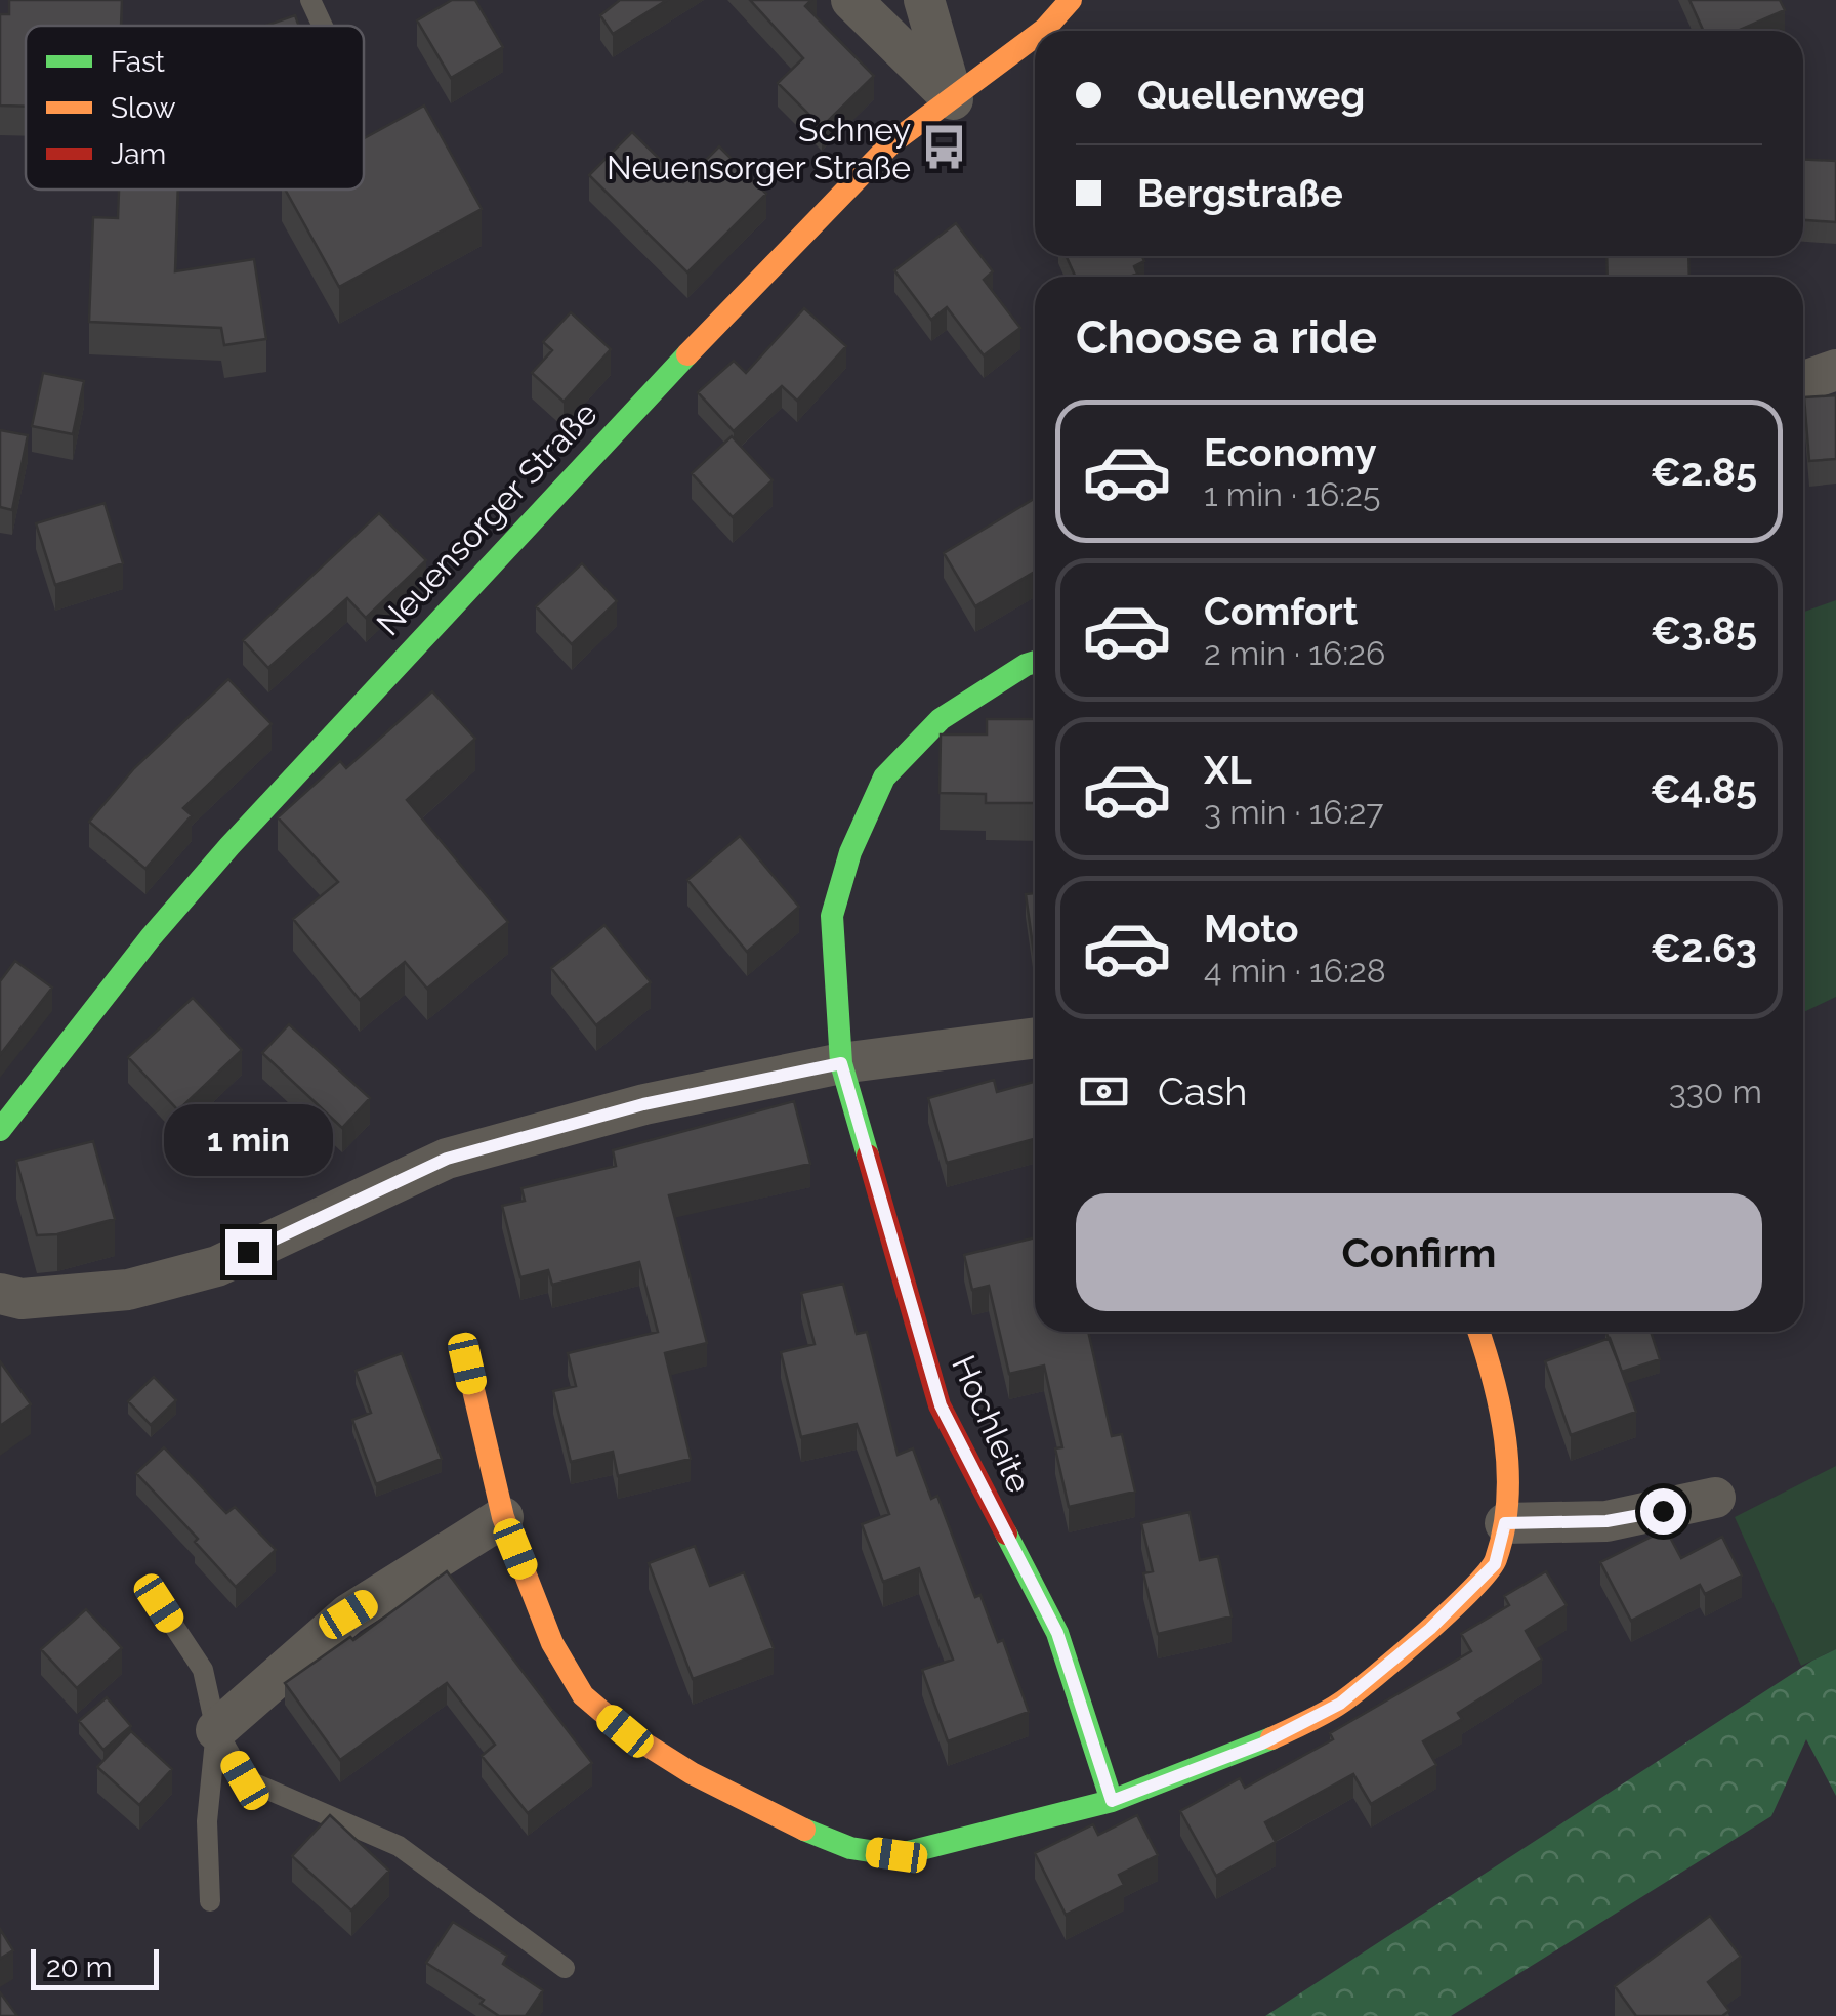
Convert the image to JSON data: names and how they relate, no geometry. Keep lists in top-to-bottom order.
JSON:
{
  "streets": {
    "street": ["Neuensorger Straße", "Hochleite"]
  },
  "places": {
    "bus stop": ["Schney Neuensorger Straße"]
  },
  "legend": ["Fast", "Slow", "Jam"],
  "scale_bar": "20 m",
  "page": {
    "banner": ["Quellenweg", "Bergstraße"],
    "heading": "Choose a ride",
    "list": [
      {
        "name": "Economy",
        "note": "1 min · 16:25",
        "value": "€2.85"
      },
      {
        "name": "Comfort",
        "note": "2 min · 16:26",
        "value": "€3.85"
      },
      {
        "name": "XL",
        "note": "3 min · 16:27",
        "value": "€4.85"
      },
      {
        "name": "Moto",
        "note": "4 min · 16:28",
        "value": "€2.63"
      }
    ],
    "pay": ["Cash", "330 m"],
    "bubble": "1 min",
    "buttons": "Confirm",
    "scale": "20 m"
  }
}
